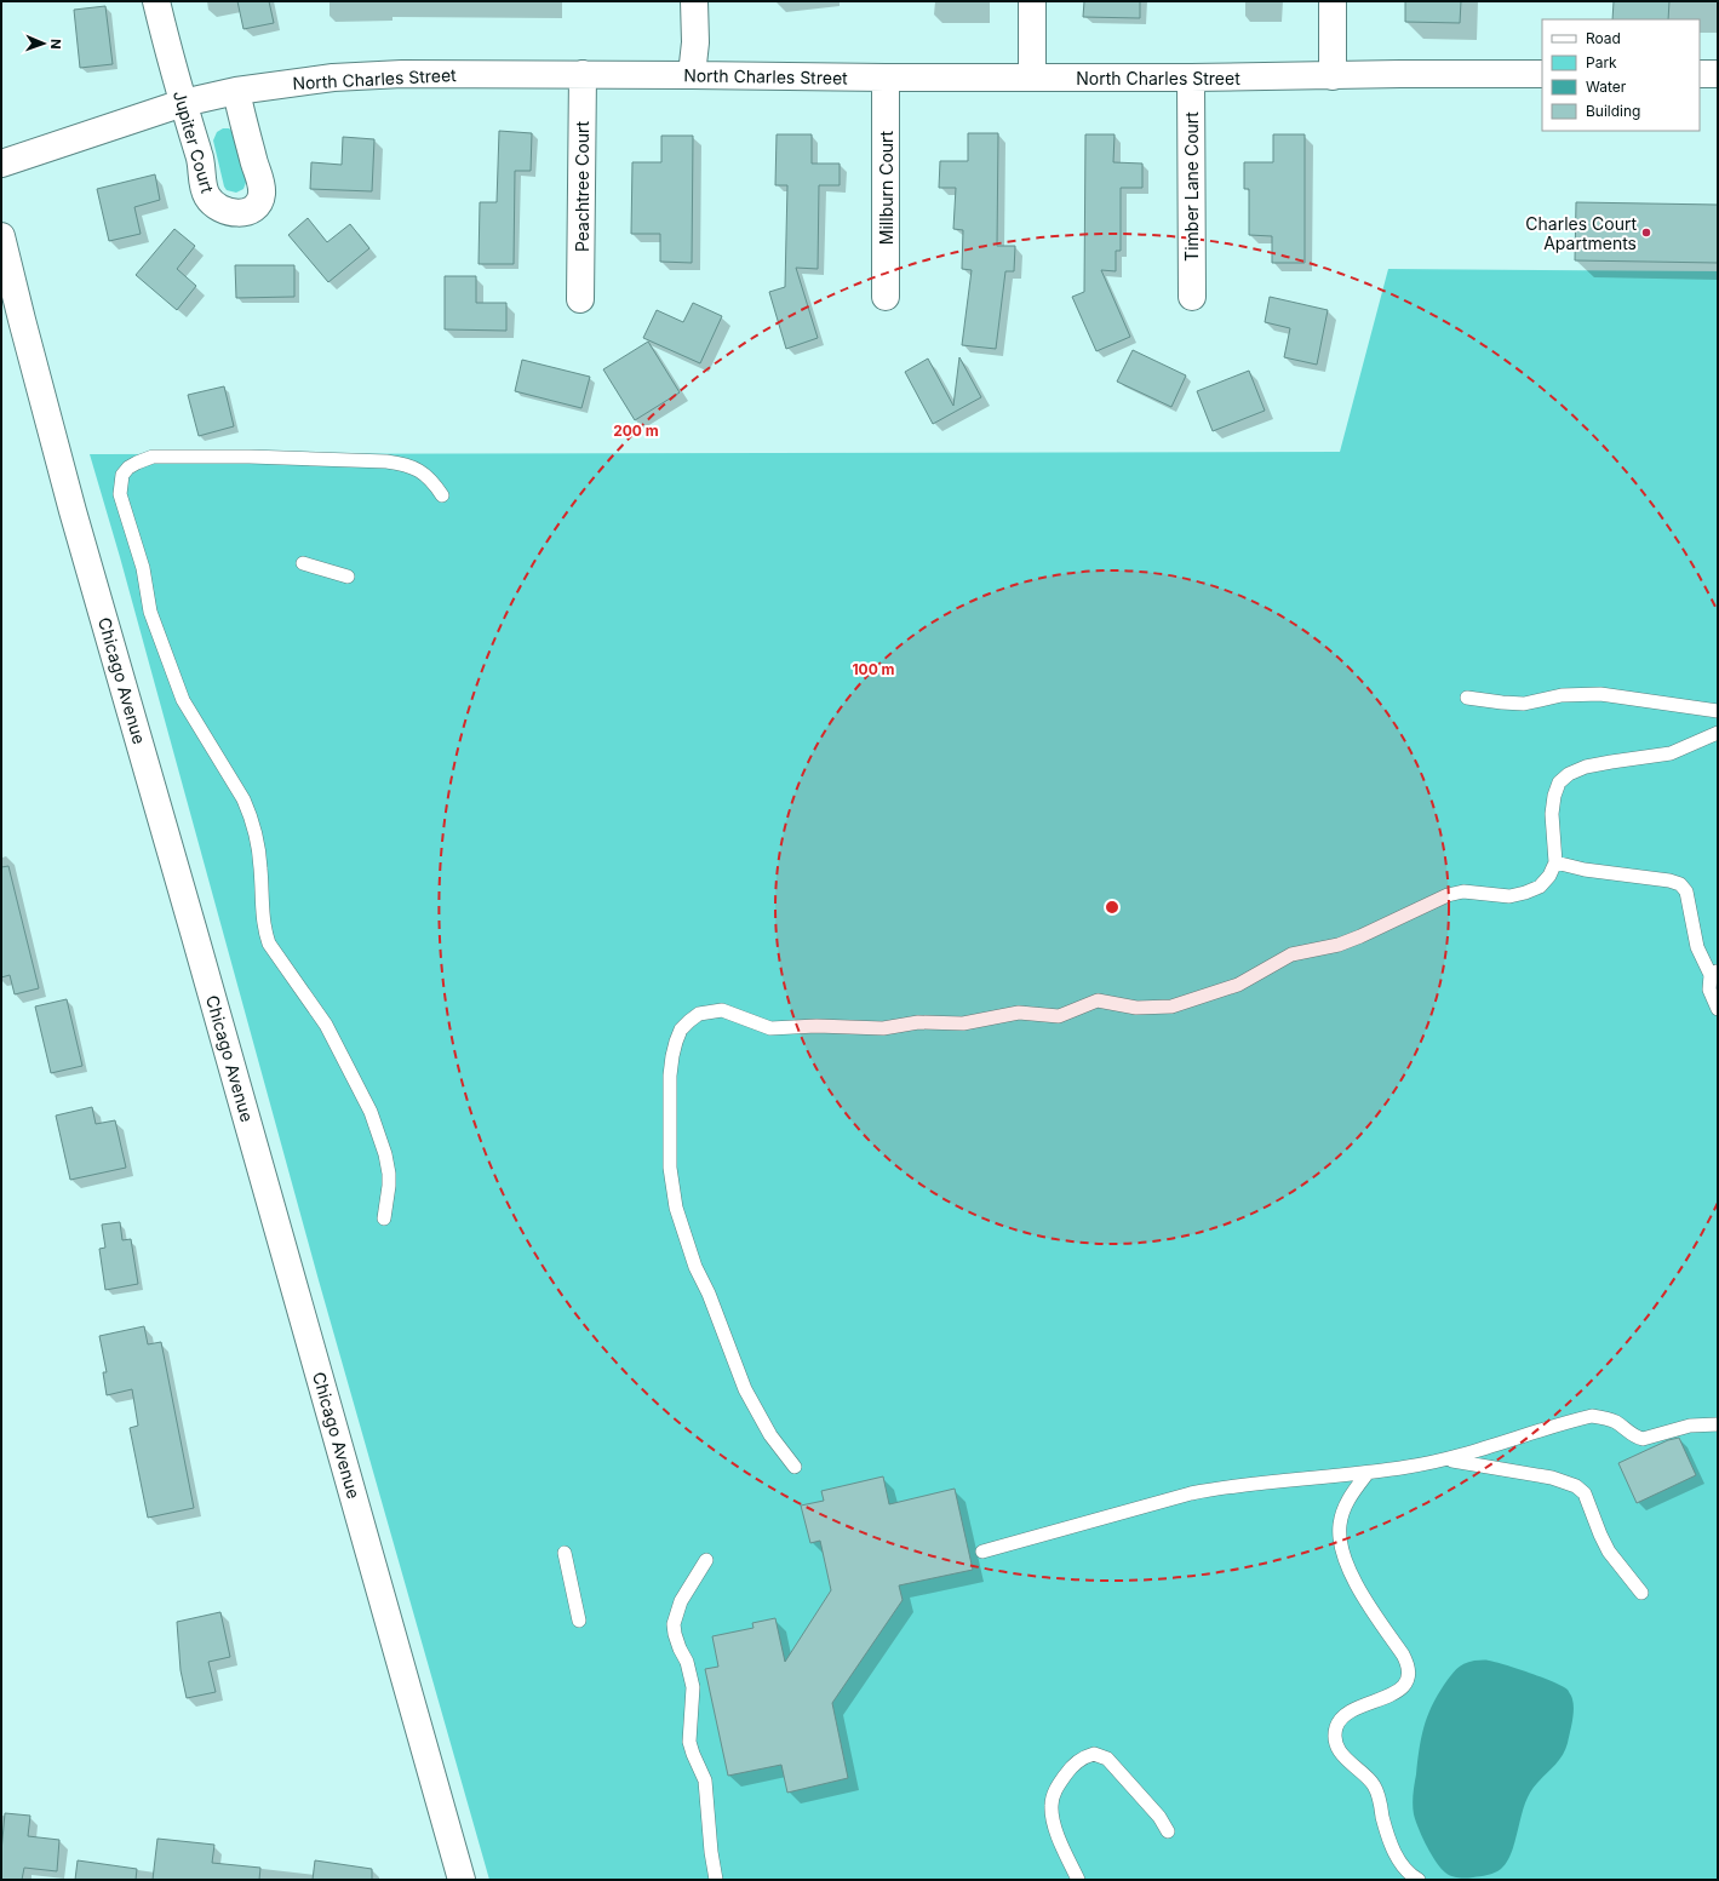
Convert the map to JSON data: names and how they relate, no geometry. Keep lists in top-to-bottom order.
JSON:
{
  "streets": {
    "street": [
      "North Charles Street",
      "Jupiter Court",
      "Peachtree Court",
      "Timber Lane Court",
      "Millburn Court",
      "Chicago Avenue"
    ]
  },
  "crossings": [
    ["North Charles Street", "Jupiter Court"],
    ["North Charles Street", "Peachtree Court"],
    ["North Charles Street", "Timber Lane Court"],
    ["North Charles Street", "Millburn Court"]
  ],
  "places": ["Charles Court Apartments"],
  "legend": [
    "Road",
    "Park",
    "Water",
    "Building"
  ],
  "north": "right",
  "rings": ["200 m", "100 m"]
}
